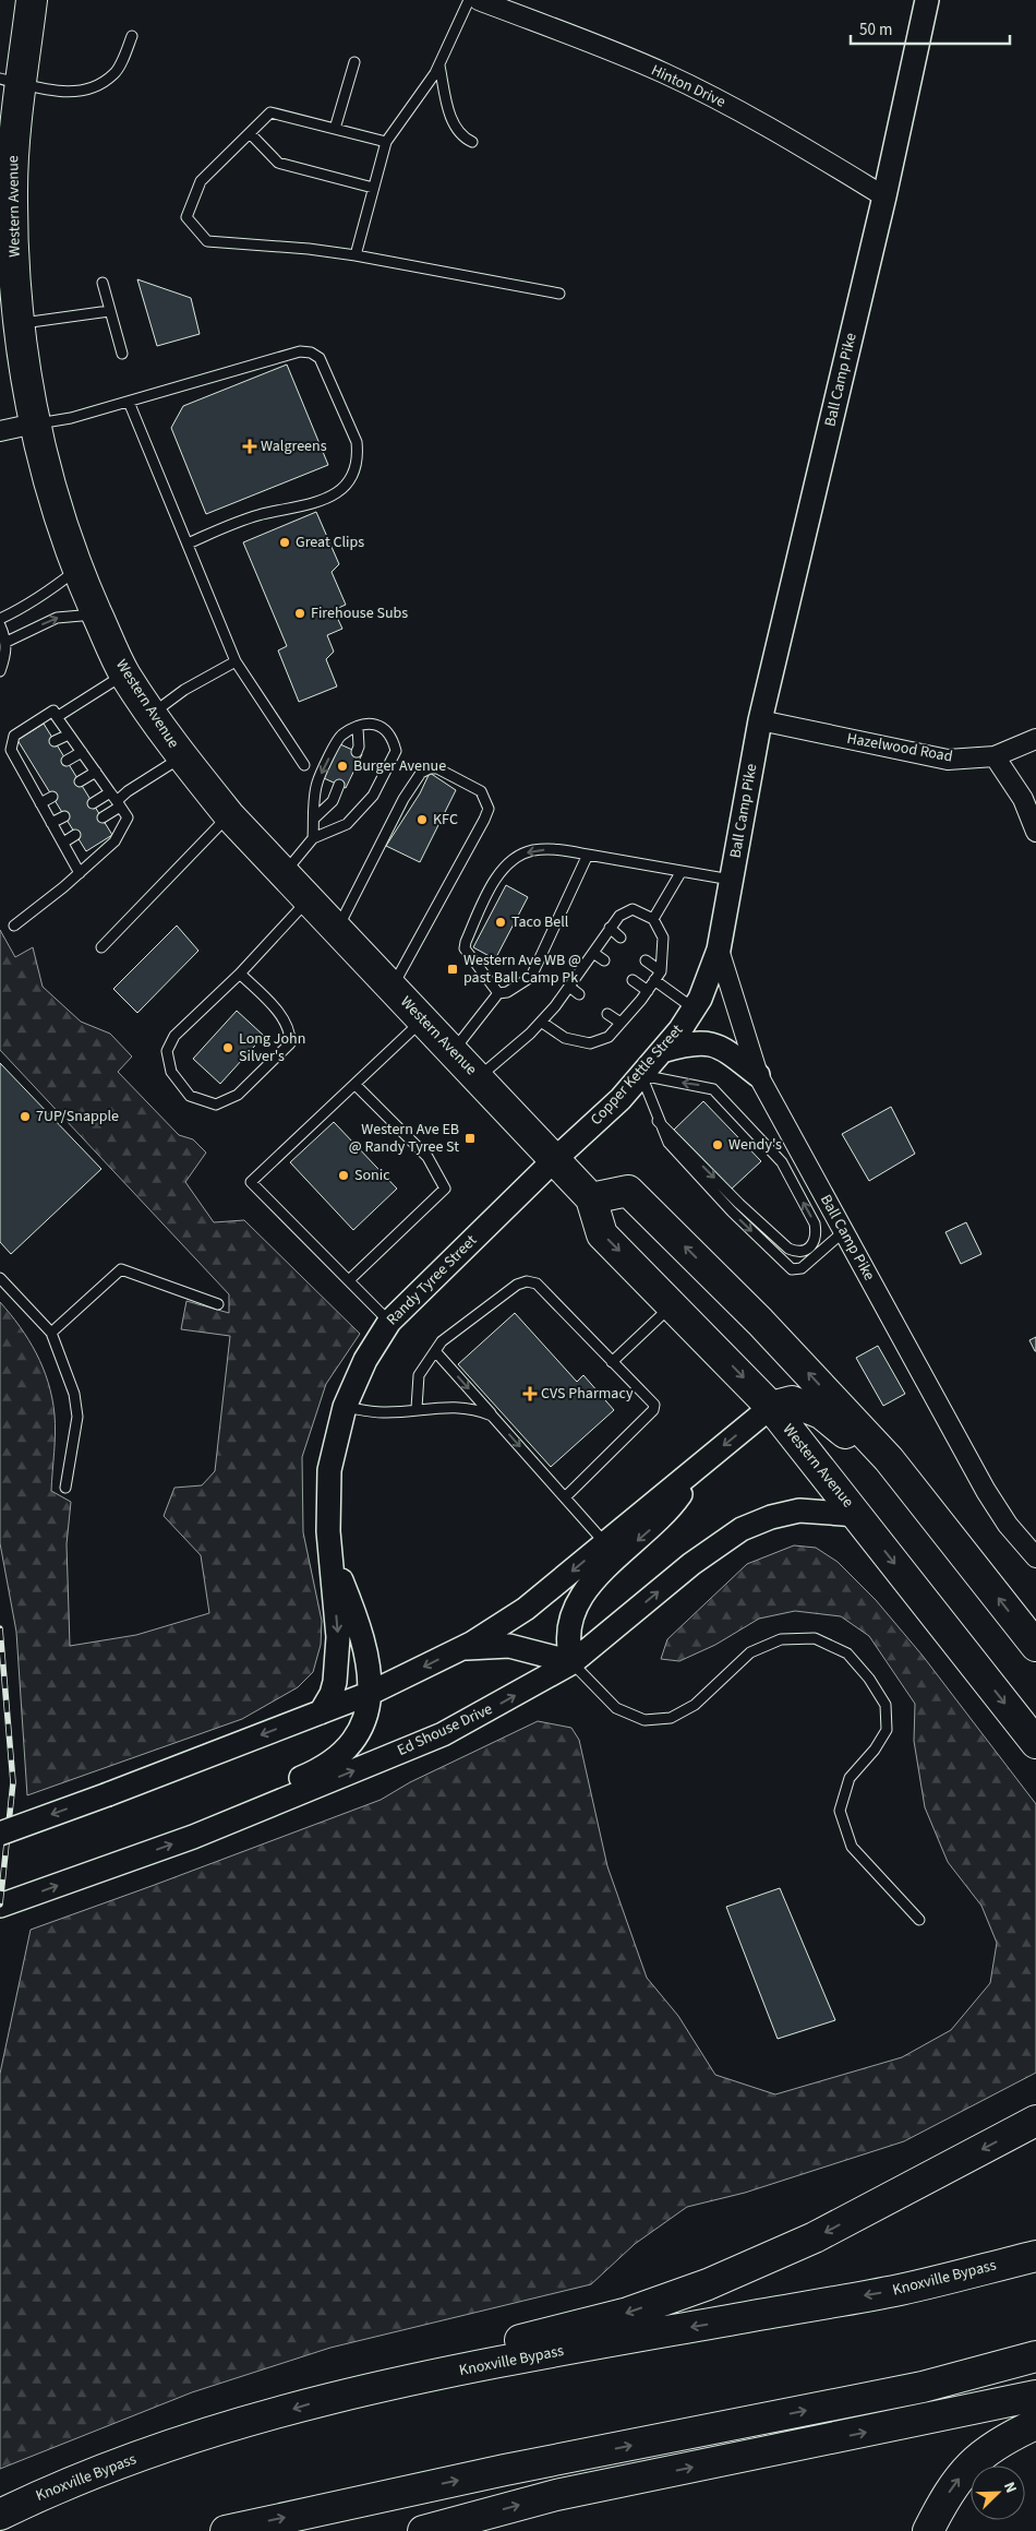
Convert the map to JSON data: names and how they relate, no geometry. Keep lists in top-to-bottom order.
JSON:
{
  "streets": {
    "main road": ["Western Avenue", "Knoxville Bypass"],
    "street": [
      "Hinton Drive",
      "Ball Camp Pike",
      "Hazelwood Road",
      "Copper Kettle Street",
      "Randy Tyree Street",
      "Ed Shouse Drive"
    ]
  },
  "crossings": [
    ["Hinton Drive", "Ball Camp Pike"],
    ["Western Avenue", "Copper Kettle Street"],
    ["Western Avenue", "Randy Tyree Street"],
    ["Western Avenue", "Ed Shouse Drive"],
    ["Ball Camp Pike", "Hazelwood Road"],
    ["Ball Camp Pike", "Copper Kettle Street"],
    ["Copper Kettle Street", "Randy Tyree Street"],
    ["Randy Tyree Street", "Ed Shouse Drive"]
  ],
  "places": {
    "health": ["Walgreens", "CVS Pharmacy"],
    "other": [
      "Great Clips",
      "Firehouse Subs",
      "Burger Avenue",
      "KFC",
      "Taco Bell",
      "Long John Silver's",
      "7UP/Snapple",
      "Wendy's",
      "Sonic"
    ],
    "transit": ["Western Ave WB @ past Ball Camp Pk", "Western Ave EB @ Randy Tyree St"]
  },
  "scale_bar": "50 m",
  "north": "top right"
}
